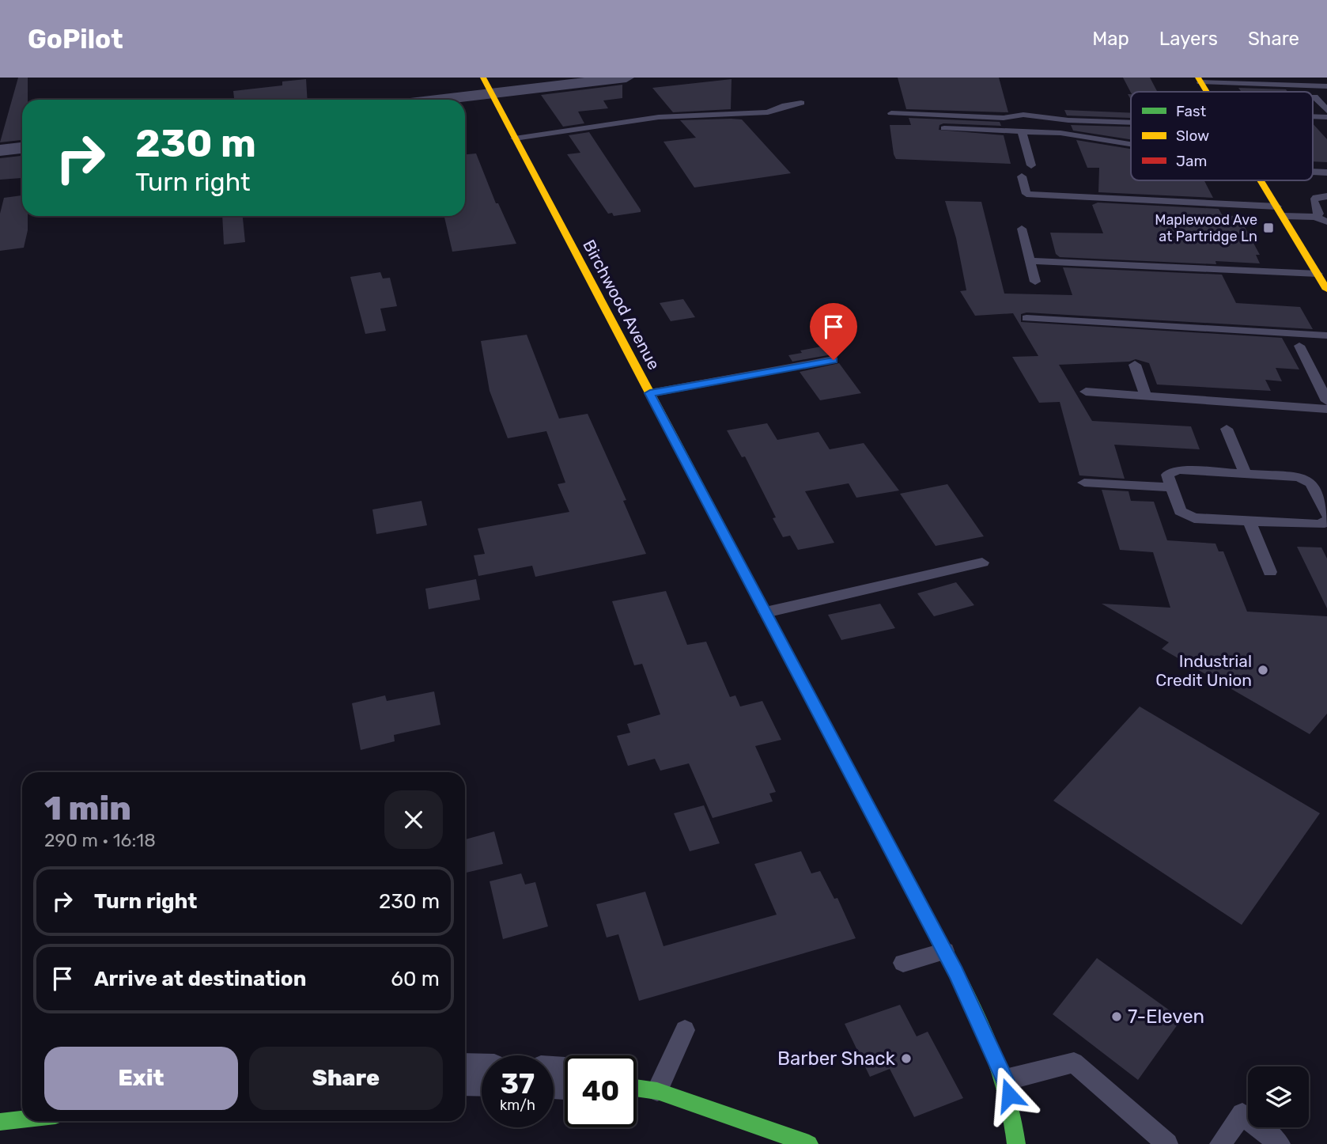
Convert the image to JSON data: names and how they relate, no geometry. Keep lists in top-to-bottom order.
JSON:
{
  "streets": {
    "street": ["Birchwood Avenue"]
  },
  "places": {
    "transit": ["Maplewood Ave at Partridge Ln"],
    "other": ["Industrial Credit Union", "7-Eleven", "Barber Shack"]
  },
  "legend": ["Fast", "Slow", "Jam"],
  "page": {
    "header": "GoPilot",
    "nav": ["Map", "Layers", "Share"],
    "turn": ["230 m", "Turn right"],
    "heading": ["1 min", "290 m · 16:18"],
    "list": [
      {
        "name": "Turn right",
        "value": "230 m"
      },
      {
        "name": "Arrive at destination",
        "value": "60 m"
      }
    ],
    "buttons": ["Exit", "Share"],
    "speed": "37 km/h",
    "limit": "40"
  }
}
